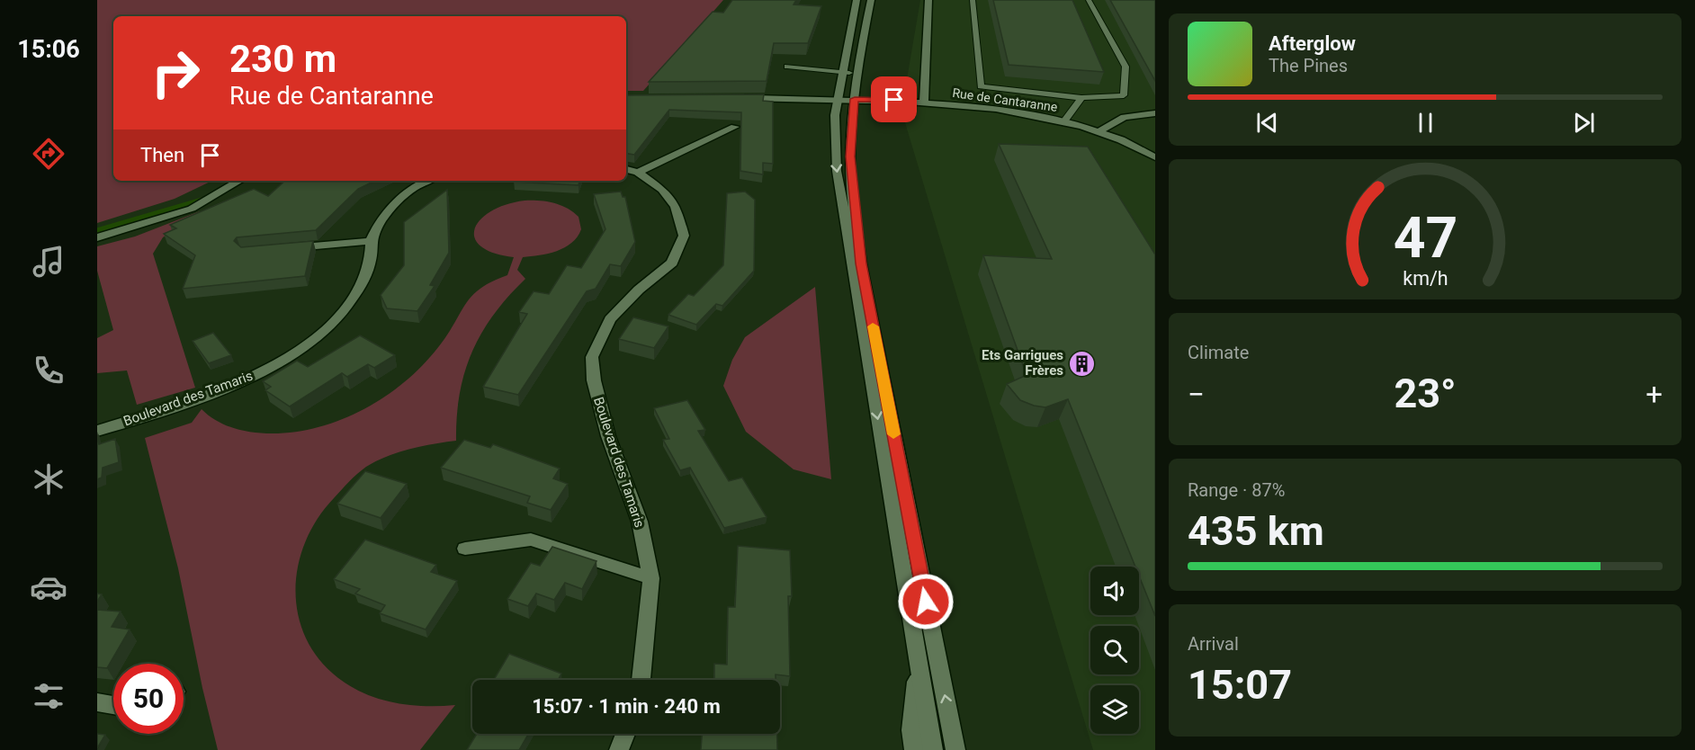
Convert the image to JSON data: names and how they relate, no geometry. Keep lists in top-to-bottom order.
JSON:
{
  "streets": {
    "street": ["Rue de Cantaranne", "Boulevard des Tamaris"]
  },
  "places": {
    "building": ["Ets Garrigues Frères"]
  },
  "page": {
    "tabs": "15:06",
    "turn": ["230 m", "Rue de Cantaranne"],
    "song": ["Afterglow", "The Pines"],
    "then": "Then",
    "tile": [
      "Climate",
      ["Range · 87%", "435 km"],
      ["Arrival", "15:07"]
    ],
    "heat": ["−", "23°", "+"],
    "limit": "50",
    "trip": "15:07 · 1 min · 240 m",
    "gauge": ["47", "km/h"]
  }
}
